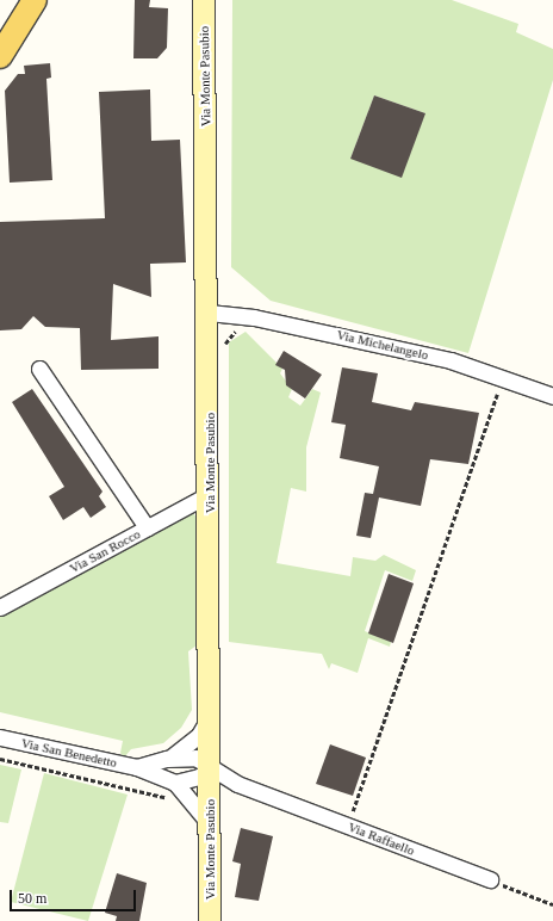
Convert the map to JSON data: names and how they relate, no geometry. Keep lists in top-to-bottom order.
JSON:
{
  "streets": {
    "main road": ["Via Monte Pasubio"],
    "street": [
      "Via Michelangelo",
      "Via San Rocco",
      "Via San Benedetto",
      "Via Raffaello"
    ]
  },
  "crossings": [
    ["Via Monte Pasubio", "Via Michelangelo"],
    ["Via Monte Pasubio", "Via San Rocco"],
    ["Via Monte Pasubio", "Via San Benedetto"],
    ["Via Monte Pasubio", "Via Raffaello"],
    ["Via San Benedetto", "Via Raffaello"]
  ],
  "scale_bar": "50 m"
}
